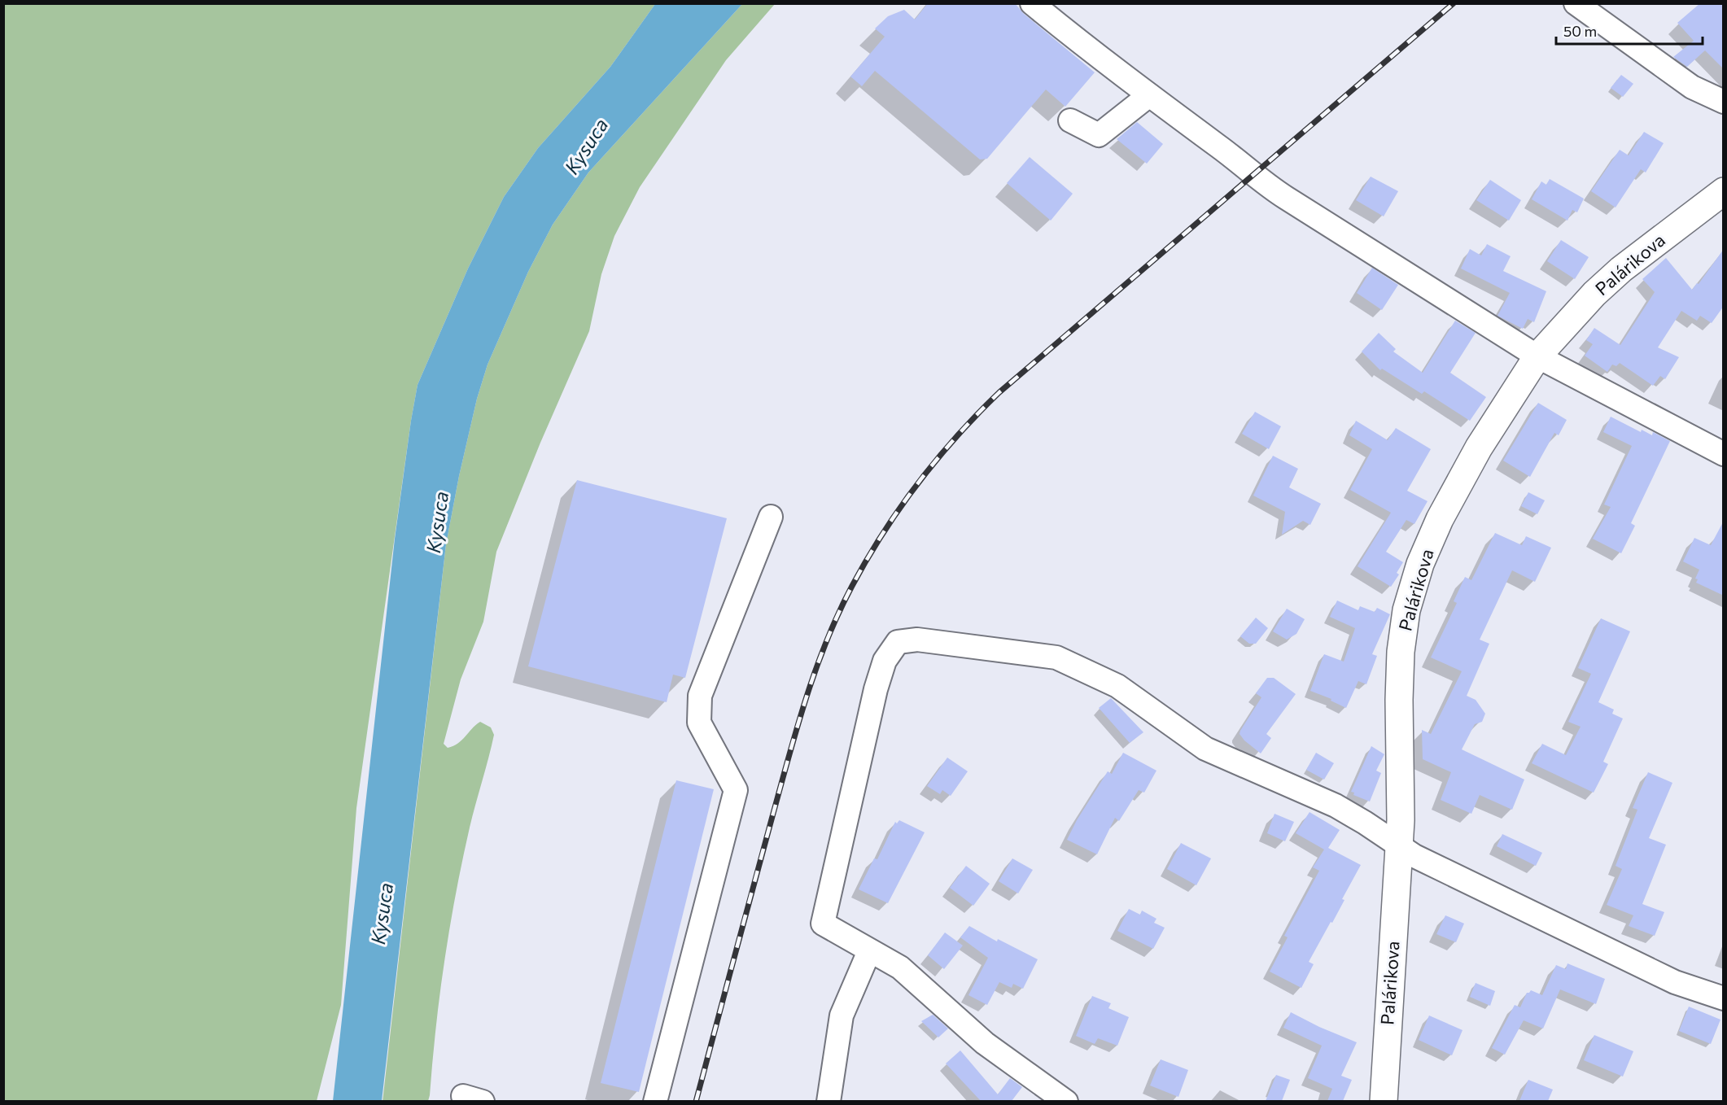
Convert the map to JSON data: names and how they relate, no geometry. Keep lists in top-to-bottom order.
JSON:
{
  "streets": {
    "main road": ["Palárikova"]
  },
  "water": ["Kysuca"],
  "scale_bar": "50 m"
}
